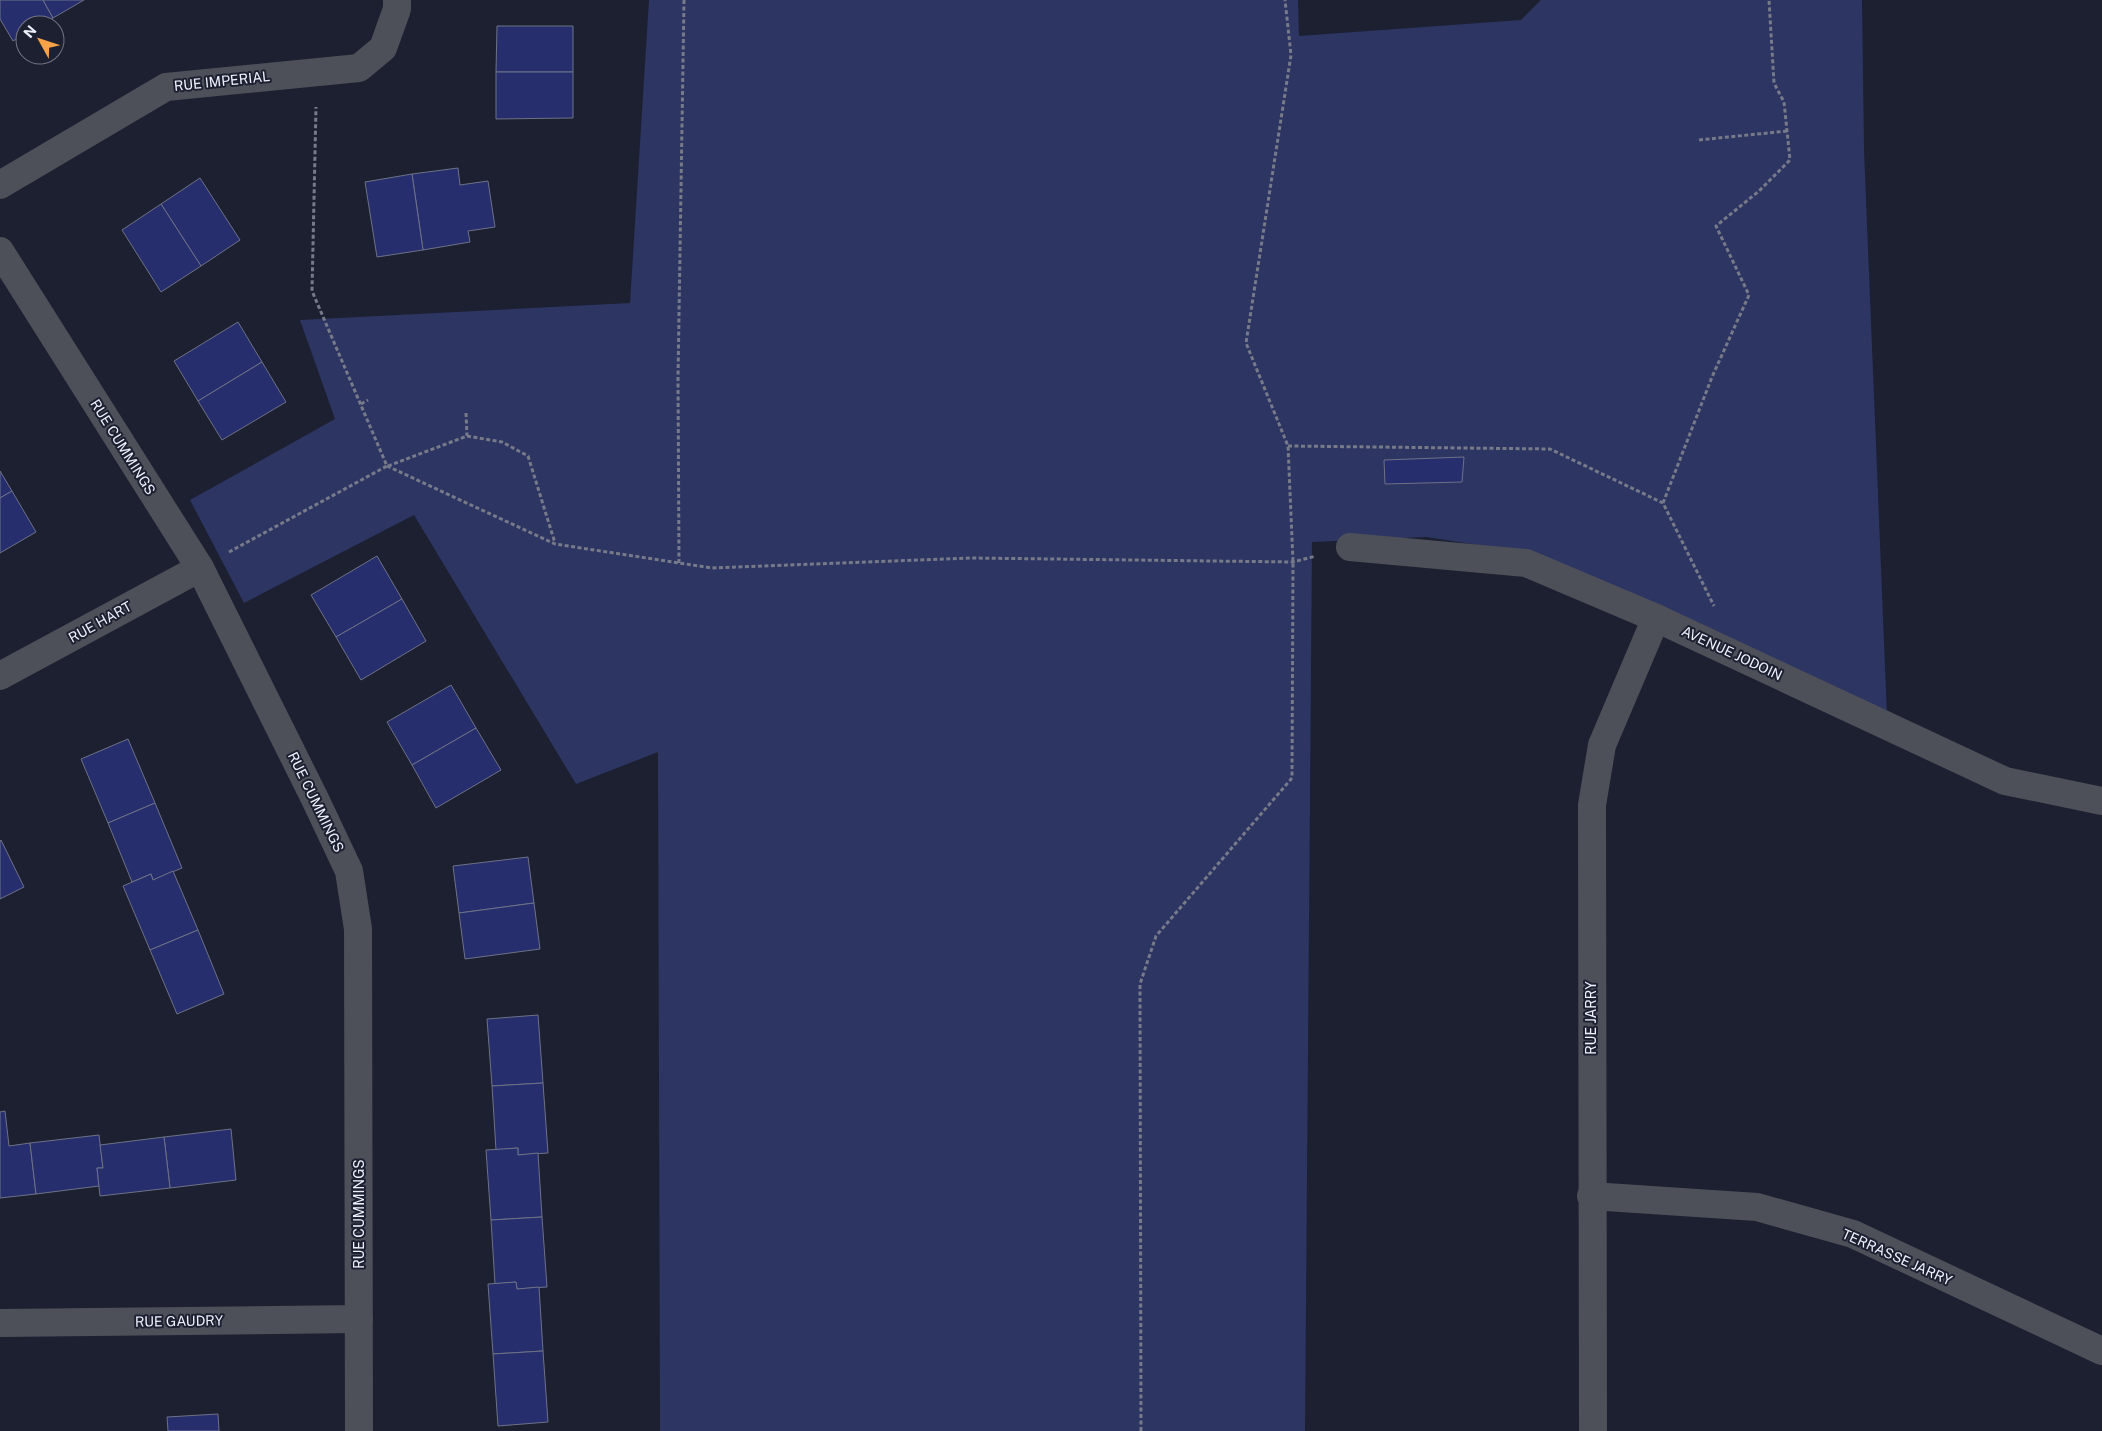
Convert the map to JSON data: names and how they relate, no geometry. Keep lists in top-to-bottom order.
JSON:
{
  "streets": {
    "street": [
      "RUE IMPERIAL",
      "RUE CUMMINGS",
      "RUE HART",
      "AVENUE JODOIN",
      "RUE JARRY",
      "TERRASSE JARRY",
      "RUE GAUDRY"
    ]
  },
  "crossings": [
    ["RUE CUMMINGS", "RUE HART"],
    ["RUE CUMMINGS", "RUE GAUDRY"],
    ["AVENUE JODOIN", "RUE JARRY"],
    ["RUE JARRY", "TERRASSE JARRY"]
  ],
  "north": "top left"
}
